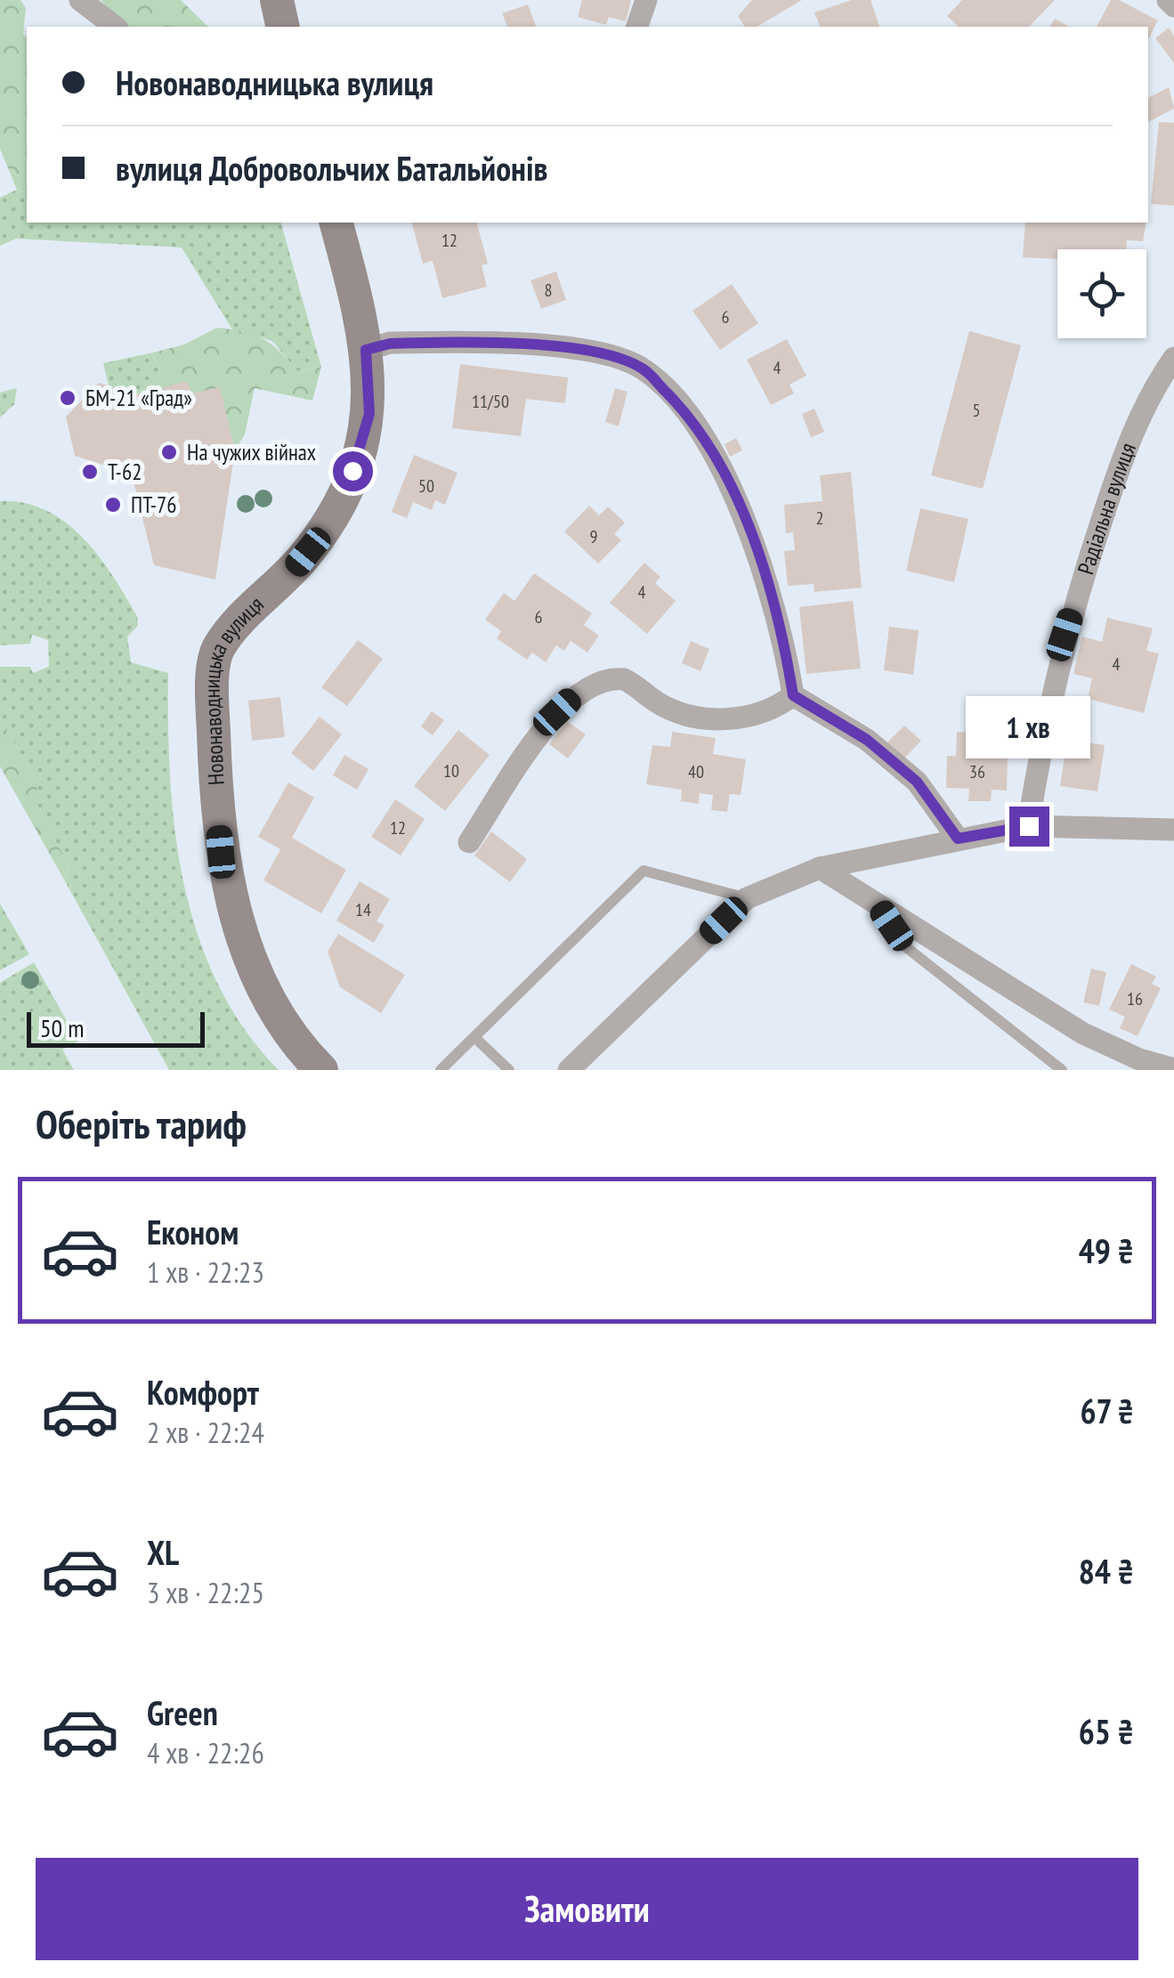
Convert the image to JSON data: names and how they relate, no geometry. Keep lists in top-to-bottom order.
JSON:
{
  "streets": {
    "main road": ["Новонаводницька вулиця"],
    "street": ["Радіальна вулиця"]
  },
  "places": [
    "БМ-21 «Град»",
    "На чужих війнах",
    "Т-62",
    "ПТ-76"
  ],
  "house_numbers": [
    "12",
    "8",
    "6",
    "4",
    "11/50",
    "5",
    "50",
    "2",
    "9",
    "4",
    "6",
    "4",
    "10",
    "40",
    "36",
    "12",
    "14",
    "16"
  ],
  "scale_bar": "50 m",
  "page": {
    "banner": ["Новонаводницька вулиця", "вулиця Добровольчих Батальйонів"],
    "bubble": "1 хв",
    "scale": "50 m",
    "heading": "Оберіть тариф",
    "list": [
      {
        "name": "Економ",
        "note": "1 хв · 22:23",
        "value": "49 ₴"
      },
      {
        "name": "Комфорт",
        "note": "2 хв · 22:24",
        "value": "67 ₴"
      },
      {
        "name": "XL",
        "note": "3 хв · 22:25",
        "value": "84 ₴"
      },
      {
        "name": "Green",
        "note": "4 хв · 22:26",
        "value": "65 ₴"
      }
    ],
    "buttons": "Замовити"
  }
}
